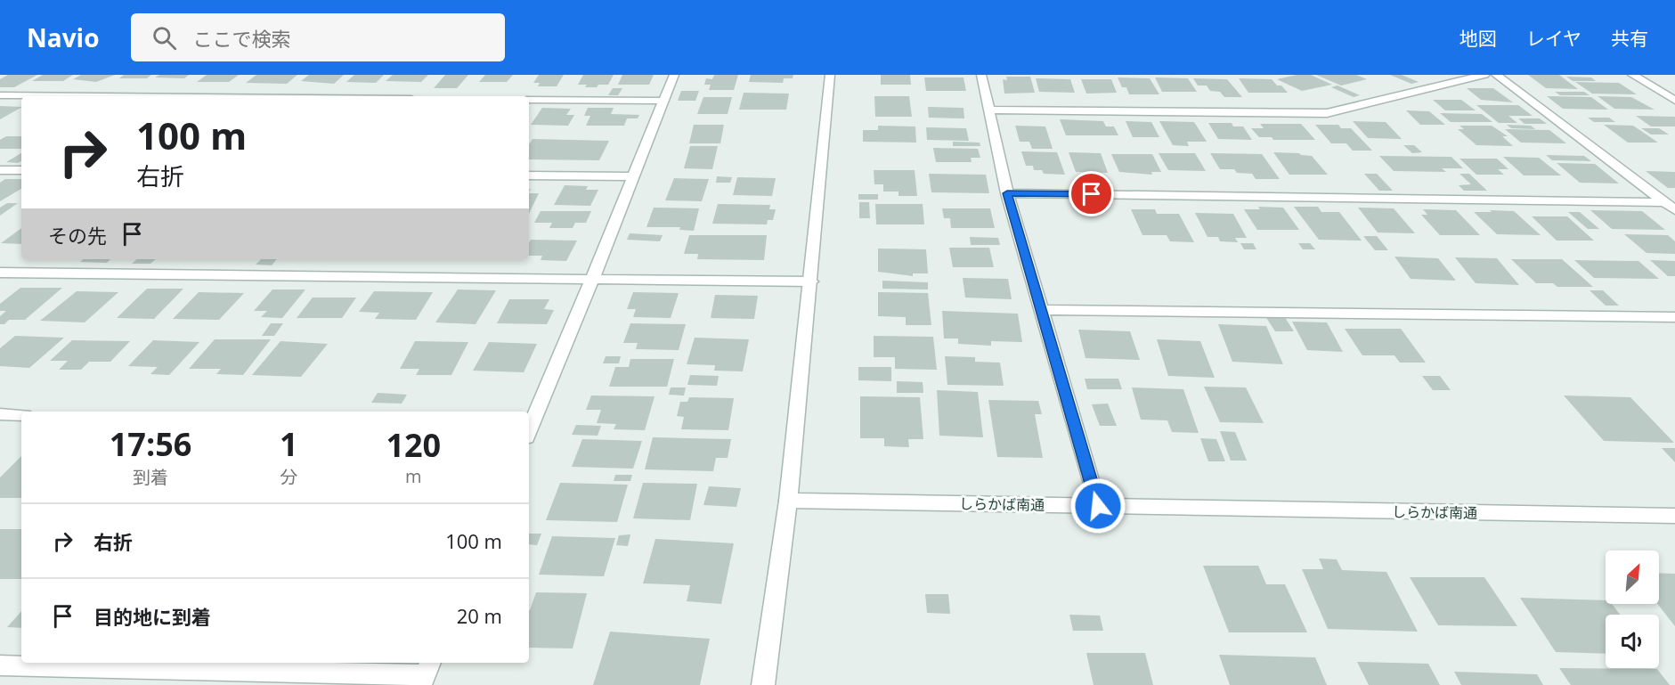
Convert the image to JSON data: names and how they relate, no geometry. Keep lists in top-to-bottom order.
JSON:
{
  "streets": {
    "street": ["しらかば南通"]
  },
  "north": "top right",
  "page": {
    "header": "Navio",
    "search": "ここで検索",
    "nav": ["地図", "レイヤ", "共有"],
    "turn": ["100 m", "右折"],
    "then": "その先",
    "eta": [
      "17:56",
      "到着",
      "1",
      "分",
      "120",
      "m"
    ],
    "list": [
      {
        "name": "右折",
        "value": "100 m"
      },
      {
        "name": "目的地に到着",
        "value": "20 m"
      }
    ]
  }
}
